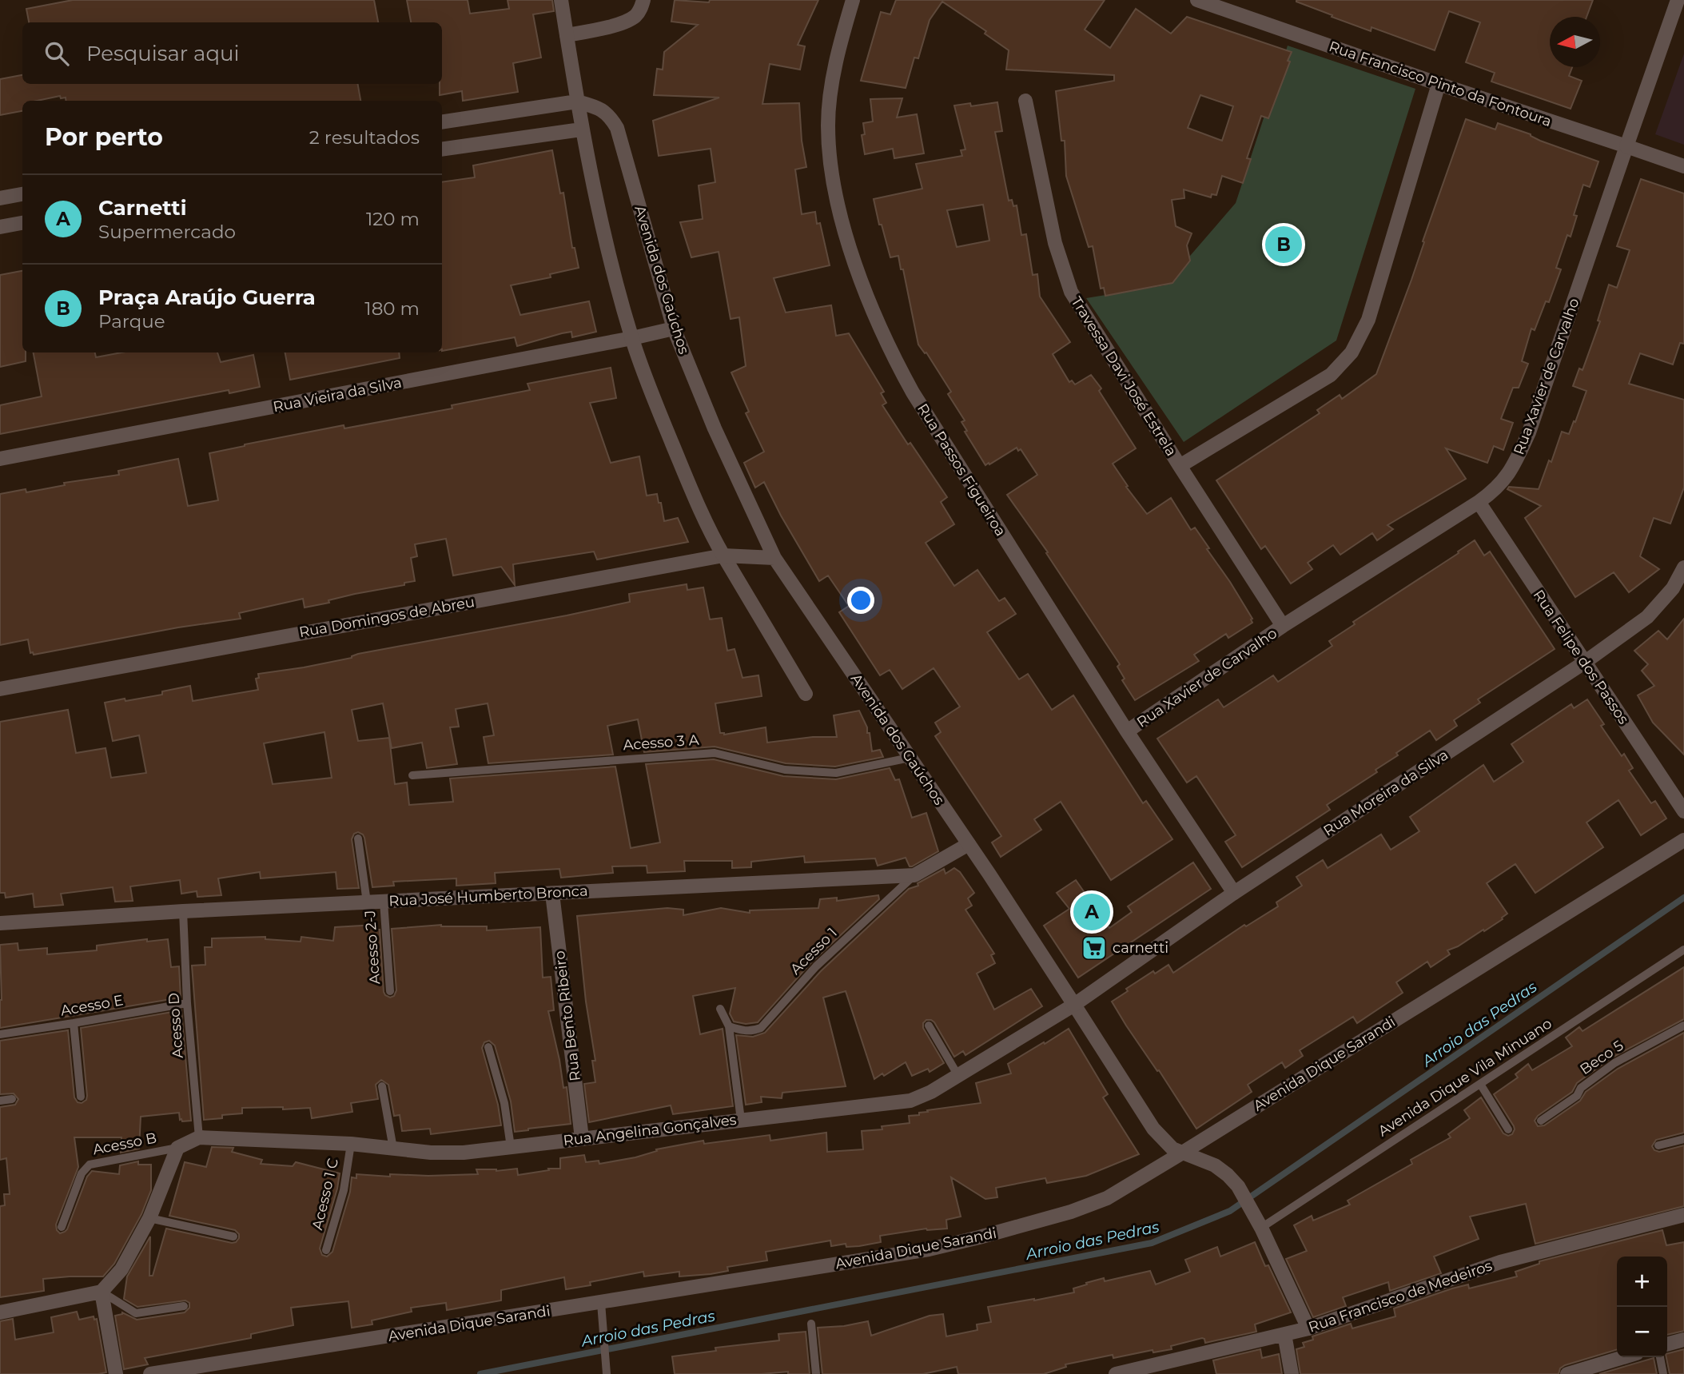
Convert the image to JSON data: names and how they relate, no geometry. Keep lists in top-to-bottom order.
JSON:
{
  "streets": {
    "street": [
      "Rua Francisco Pinto da Fontoura",
      "Avenida dos Gaúchos",
      "Travessa Davi José Estrela",
      "Rua Xavier de Carvalho",
      "Rua Vieira da Silva",
      "Rua Passos Figueiroa",
      "Rua Domingos de Abreu",
      "Rua Felipe dos Passos",
      "Rua Moreira da Silva",
      "Rua José Humberto Bronca",
      "Rua Bento Ribeiro",
      "Avenida Dique Sarandi",
      "Rua Angelina Gonçalves",
      "Rua Francisco de Medeiros"
    ],
    "lane": [
      "Acesso 3 A",
      "Acesso 2-J",
      "Acesso 1",
      "Acesso E",
      "Acesso D",
      "Beco 5",
      "Avenida Dique Vila Minuano",
      "Acesso B",
      "Acesso 1 C"
    ]
  },
  "crossings": [
    ["Rua Francisco Pinto da Fontoura", "Rua Xavier de Carvalho"],
    ["Avenida dos Gaúchos", "Rua Vieira da Silva"],
    ["Avenida dos Gaúchos", "Rua Domingos de Abreu"],
    ["Avenida dos Gaúchos", "Acesso 3 A"],
    ["Avenida dos Gaúchos", "Rua Moreira da Silva"],
    ["Avenida dos Gaúchos", "Rua José Humberto Bronca"],
    ["Avenida dos Gaúchos", "Avenida Dique Sarandi"],
    ["Avenida dos Gaúchos", "Avenida Dique Vila Minuano"],
    ["Avenida dos Gaúchos", "Rua Angelina Gonçalves"],
    ["Avenida dos Gaúchos", "Rua Francisco de Medeiros"],
    ["Travessa Davi José Estrela", "Rua Xavier de Carvalho"],
    ["Rua Xavier de Carvalho", "Rua Passos Figueiroa"],
    ["Rua Xavier de Carvalho", "Rua Felipe dos Passos"],
    ["Rua Passos Figueiroa", "Rua Moreira da Silva"],
    ["Rua Felipe dos Passos", "Rua Moreira da Silva"],
    ["Rua Moreira da Silva", "Rua Angelina Gonçalves"],
    ["Rua José Humberto Bronca", "Acesso 2-J"],
    ["Rua José Humberto Bronca", "Acesso 1"],
    ["Rua José Humberto Bronca", "Rua Bento Ribeiro"],
    ["Rua José Humberto Bronca", "Acesso D"],
    ["Acesso E", "Acesso D"],
    ["Rua Bento Ribeiro", "Rua Angelina Gonçalves"],
    ["Acesso D", "Rua Angelina Gonçalves"],
    ["Rua Angelina Gonçalves", "Acesso 1 C"]
  ],
  "water": ["Arroio das Pedras"],
  "places": {
    "supermarket": ["carnetti"]
  },
  "north": "left",
  "page": {
    "search": "Pesquisar aqui",
    "heading": ["Por perto", "2 resultados"],
    "list": [
      {
        "mark": "A",
        "name": "Carnetti",
        "note": "Supermercado",
        "value": "120 m"
      },
      {
        "mark": "B",
        "name": "Praça Araújo Guerra",
        "note": "Parque",
        "value": "180 m"
      }
    ],
    "pins": ["B", "A"],
    "map_buttons": ["+", "−"]
  }
}
